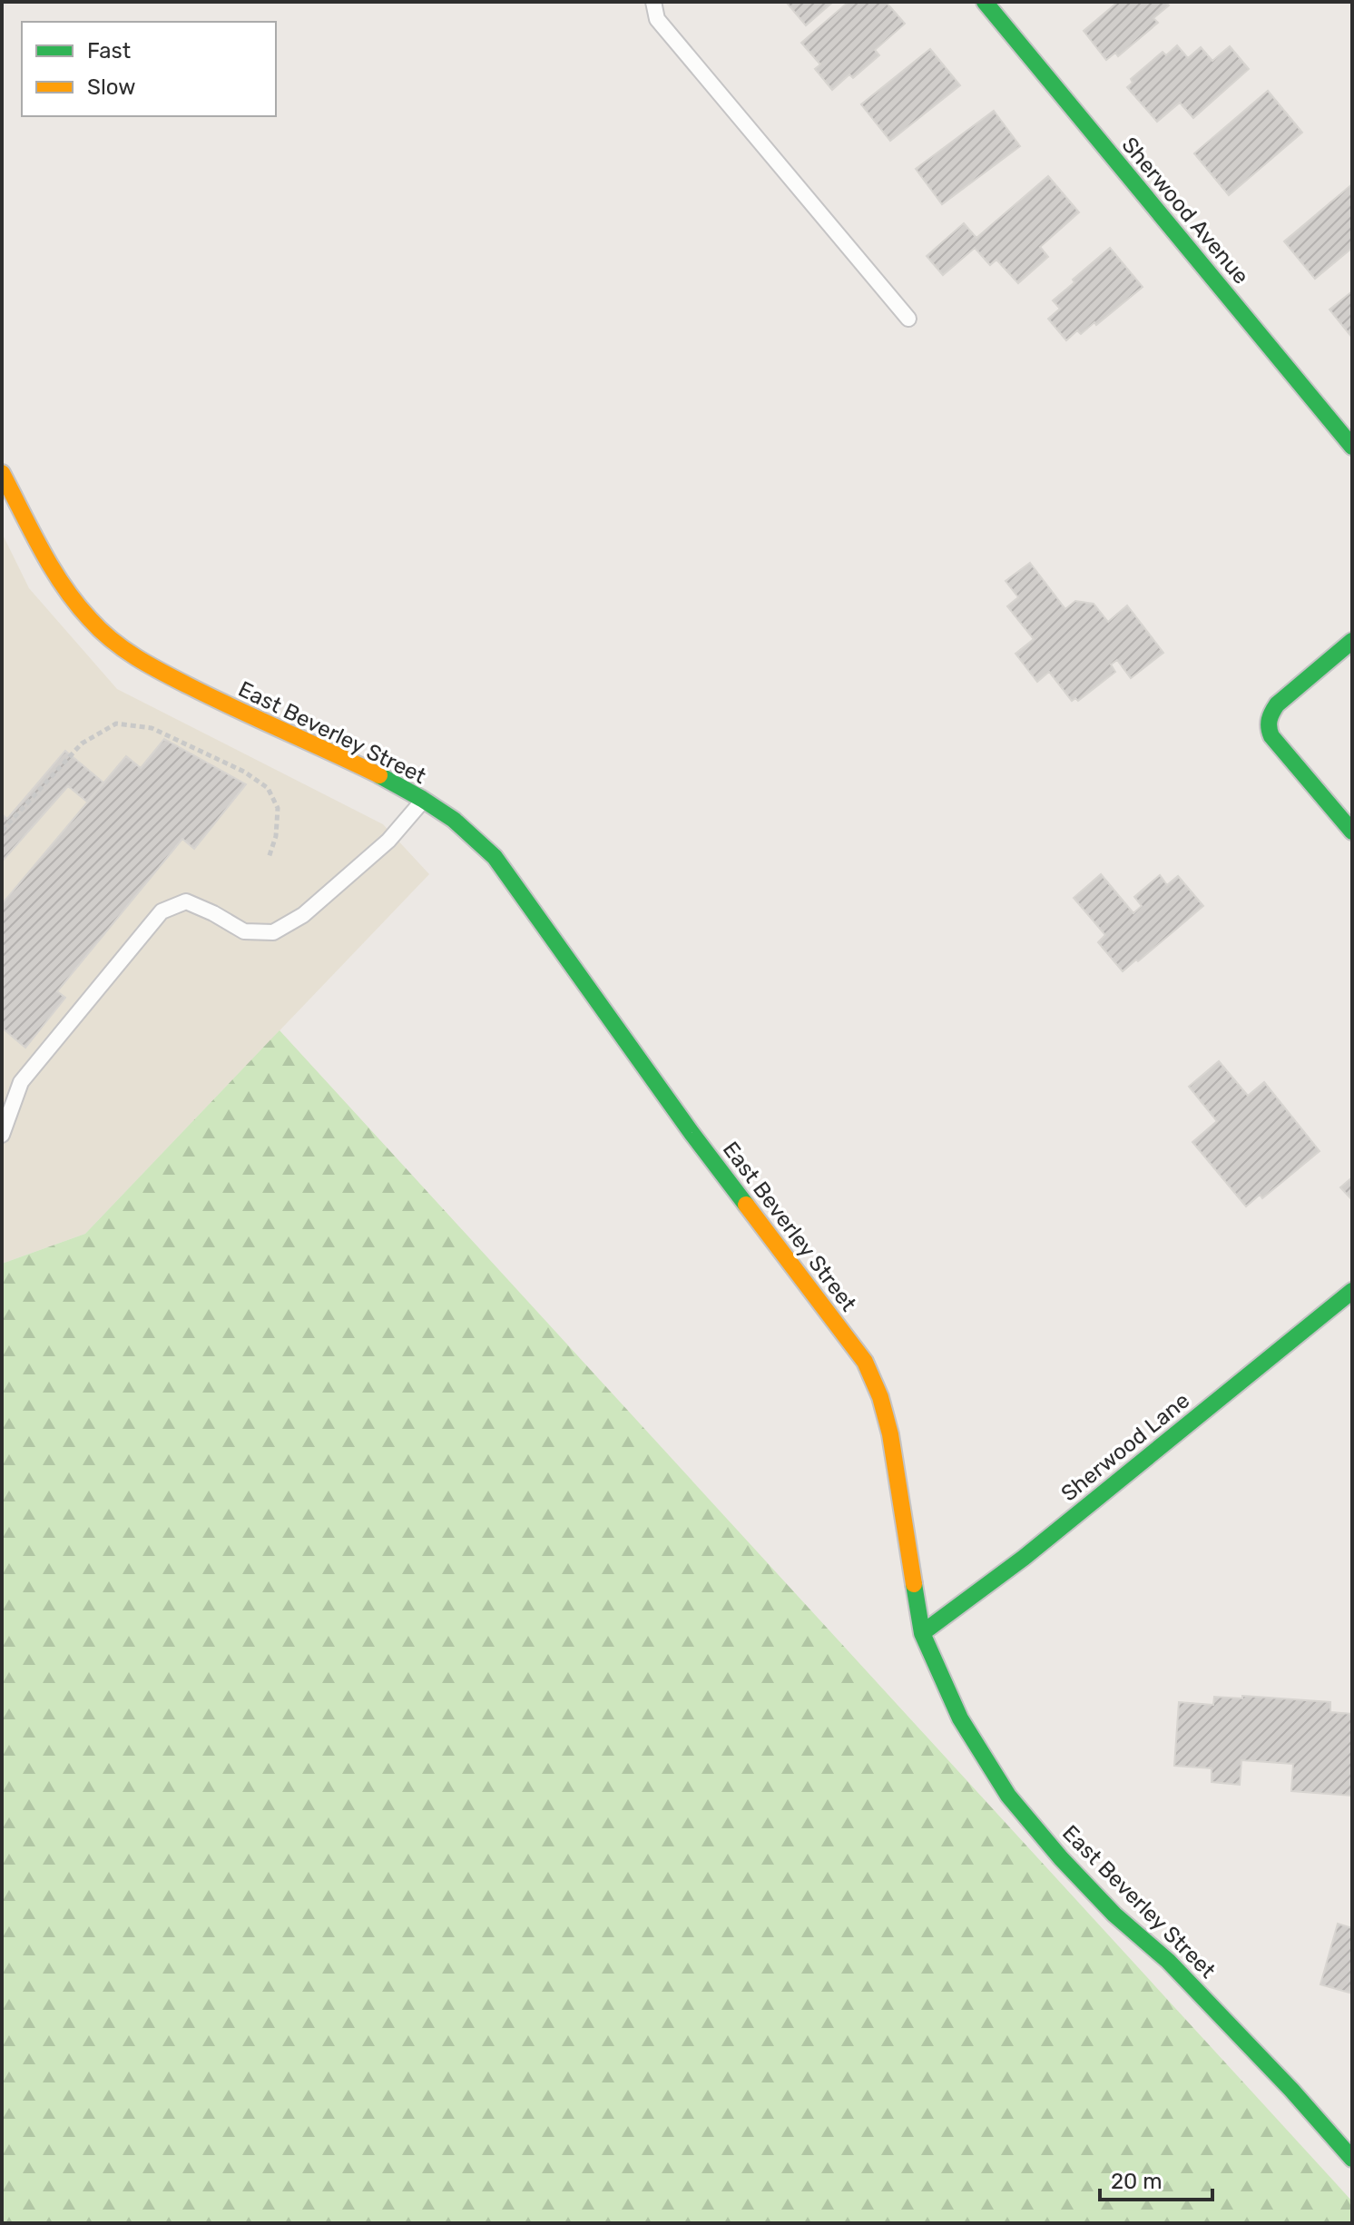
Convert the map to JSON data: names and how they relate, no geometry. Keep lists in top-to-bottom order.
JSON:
{
  "streets": {
    "street": ["Sherwood Avenue", "East Beverley Street", "Sherwood Lane"]
  },
  "crossings": [
    ["East Beverley Street", "Sherwood Lane"]
  ],
  "legend": ["Fast", "Slow"],
  "scale_bar": "20 m"
}
